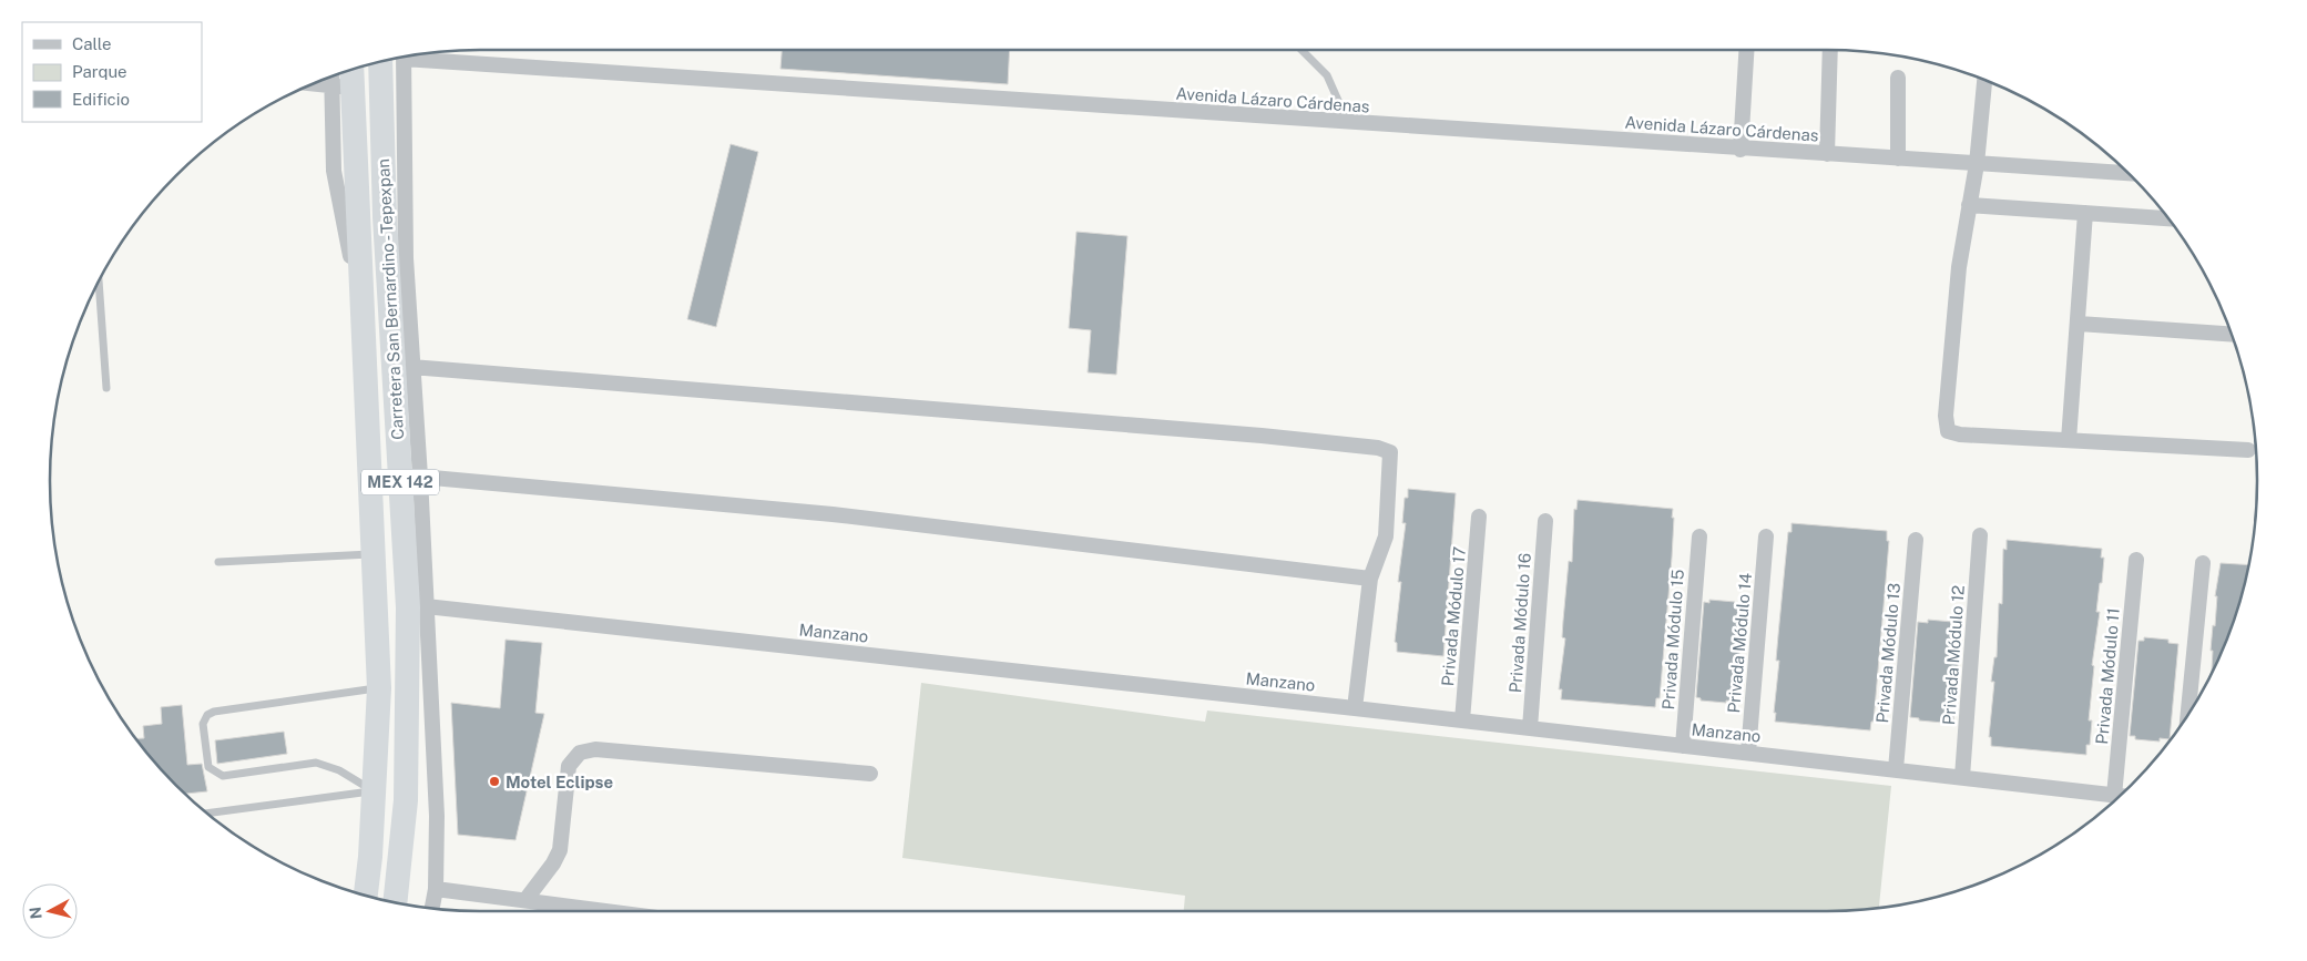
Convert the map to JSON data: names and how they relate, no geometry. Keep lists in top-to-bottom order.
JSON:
{
  "streets": {
    "highway": ["Carretera San Bernardino - Tepexpan", "MEX 142"],
    "street": [
      "Avenida Lázaro Cárdenas",
      "Privada Módulo 17",
      "Privada Módulo 16",
      "Manzano",
      "Privada Módulo 15",
      "Privada Módulo 14",
      "Privada Módulo 13",
      "Privada Módulo 12",
      "Privada Módulo 11"
    ]
  },
  "crossings": [
    ["Privada Módulo 17", "Manzano"],
    ["Privada Módulo 16", "Manzano"],
    ["Manzano", "Privada Módulo 15"],
    ["Manzano", "Privada Módulo 14"],
    ["Manzano", "Privada Módulo 13"],
    ["Manzano", "Privada Módulo 12"]
  ],
  "places": ["Motel Eclipse"],
  "legend": ["Calle", "Parque", "Edificio"],
  "north": "left"
}
